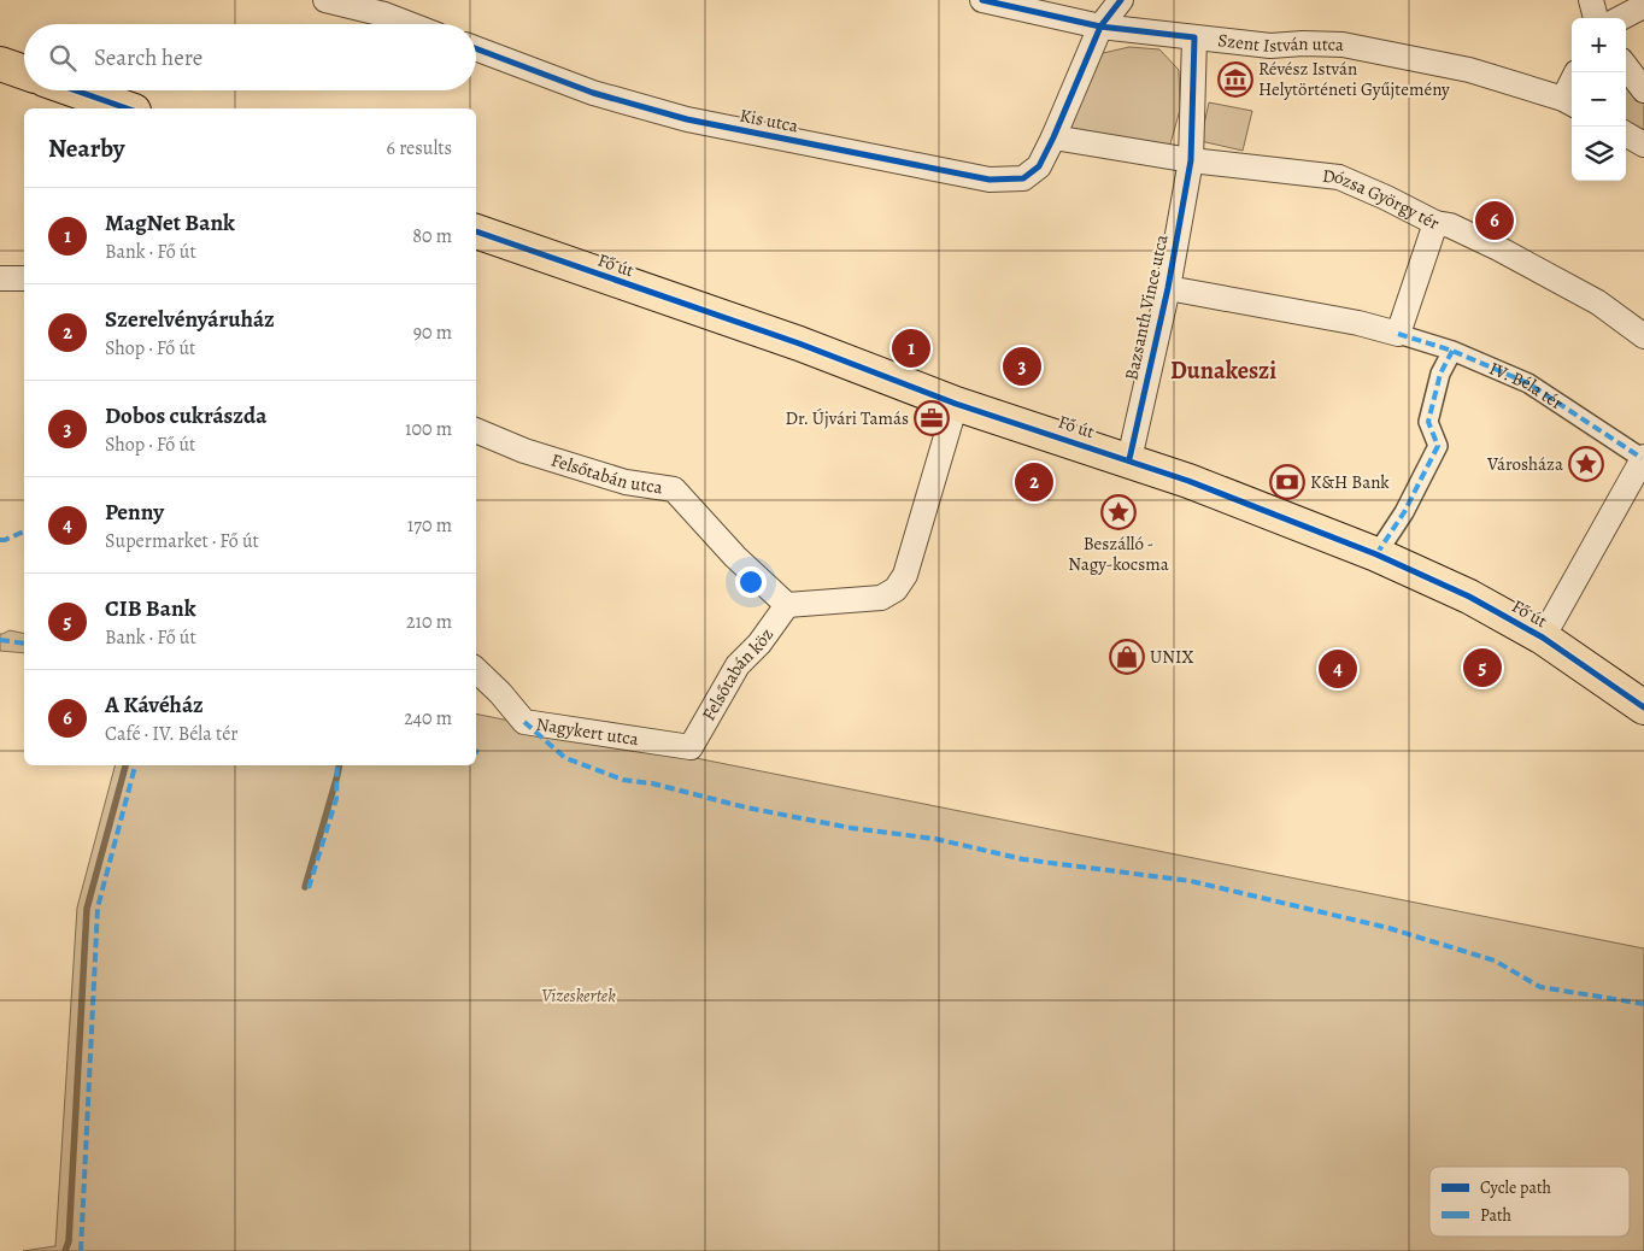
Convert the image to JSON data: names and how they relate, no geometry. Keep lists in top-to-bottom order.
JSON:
{
  "streets": {
    "main road": ["Fő út"],
    "street": [
      "Szent István utca",
      "Kis utca",
      "Dózsa György tér",
      "Bazsanth Vince utca",
      "IV. Béla tér",
      "Felsőtabán utca",
      "Felsőtabán köz",
      "Nagykert utca"
    ]
  },
  "crossings": [
    ["Szent István utca", "Kis utca"],
    ["Szent István utca", "Bazsanth Vince utca"],
    ["Kis utca", "Dózsa György tér"],
    ["Dózsa György tér", "Bazsanth Vince utca"],
    ["Dózsa György tér", "IV. Béla tér"],
    ["Fő út", "Bazsanth Vince utca"],
    ["Felsőtabán utca", "Felsőtabán köz"],
    ["Felsőtabán köz", "Nagykert utca"]
  ],
  "districts": ["Dunakeszi"],
  "parks": ["Vizeskertek"],
  "places": {
    "museum": ["Révész István Helytörténeti Gyűjtemény"],
    "office": ["Dr. Újvári Tamás"],
    "place": ["Városháza", "Beszálló - Nagy-kocsma"],
    "bank": ["K&H Bank"],
    "shop": ["UNIX"]
  },
  "legend": ["Cycle path", "Path"],
  "page": {
    "map_buttons": ["+", "−"],
    "search": "Search here",
    "heading": ["Nearby", "6 results"],
    "list": [
      {
        "mark": "1",
        "name": "MagNet Bank",
        "note": "Bank · Fő út",
        "value": "80 m"
      },
      {
        "mark": "2",
        "name": "Szerelvényáruház",
        "note": "Shop · Fő út",
        "value": "90 m"
      },
      {
        "mark": "3",
        "name": "Dobos cukrászda",
        "note": "Shop · Fő út",
        "value": "100 m"
      },
      {
        "mark": "4",
        "name": "Penny",
        "note": "Supermarket · Fő út",
        "value": "170 m"
      },
      {
        "mark": "5",
        "name": "CIB Bank",
        "note": "Bank · Fő út",
        "value": "210 m"
      },
      {
        "mark": "6",
        "name": "A Kávéház",
        "note": "Café · IV. Béla tér",
        "value": "240 m"
      }
    ],
    "pins": [
      "6",
      "1",
      "3",
      "2",
      "5",
      "4"
    ]
  }
}
